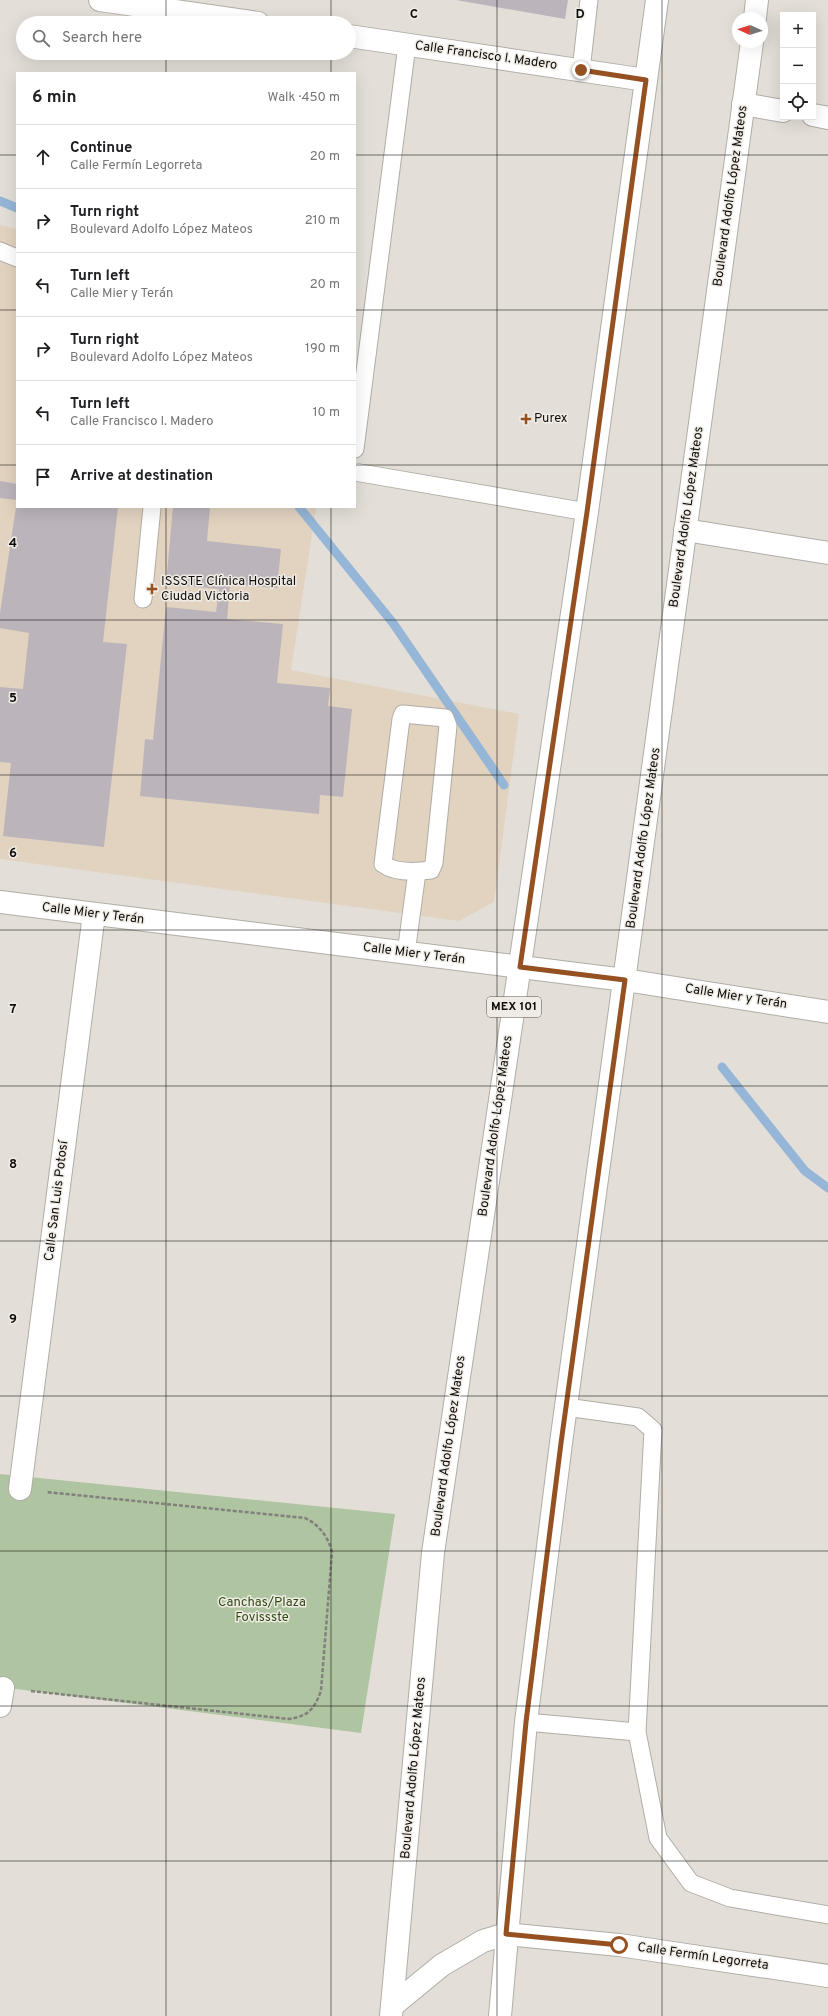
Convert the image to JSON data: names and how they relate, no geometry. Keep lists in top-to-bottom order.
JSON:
{
  "streets": {
    "main road": [
      "Calle Francisco I. Madero",
      "Boulevard Adolfo López Mateos",
      "Calle Mier y Terán",
      "MEX 101",
      "Calle San Luis Potosí",
      "Calle Fermín Legorreta"
    ]
  },
  "crossings": [
    ["Calle Francisco I. Madero", "Boulevard Adolfo López Mateos"],
    ["Boulevard Adolfo López Mateos", "Calle Mier y Terán"],
    ["Boulevard Adolfo López Mateos", "Calle Fermín Legorreta"],
    ["Calle Mier y Terán", "Calle San Luis Potosí"]
  ],
  "parks": ["Canchas/Plaza Fovissste"],
  "places": {
    "health": ["Purex", "ISSSTE Clínica Hospital Ciudad Victoria"]
  },
  "north": "left",
  "page": {
    "map_buttons": ["+", "−"],
    "search": "Search here",
    "heading": ["6 min", "Walk · 450 m"],
    "list": [
      ["Continue", "Calle Fermín Legorreta", "20 m"],
      ["Turn right", "Boulevard Adolfo López Mateos", "210 m"],
      ["Turn left", "Calle Mier y Terán", "20 m"],
      ["Turn right", "Boulevard Adolfo López Mateos", "190 m"],
      ["Turn left", "Calle Francisco I. Madero", "10 m"],
      "Arrive at destination"
    ]
  },
  "grid": {
    "columns": ["C", "D"],
    "rows": [
      "4",
      "5",
      "6",
      "7",
      "8",
      "9"
    ]
  }
}
